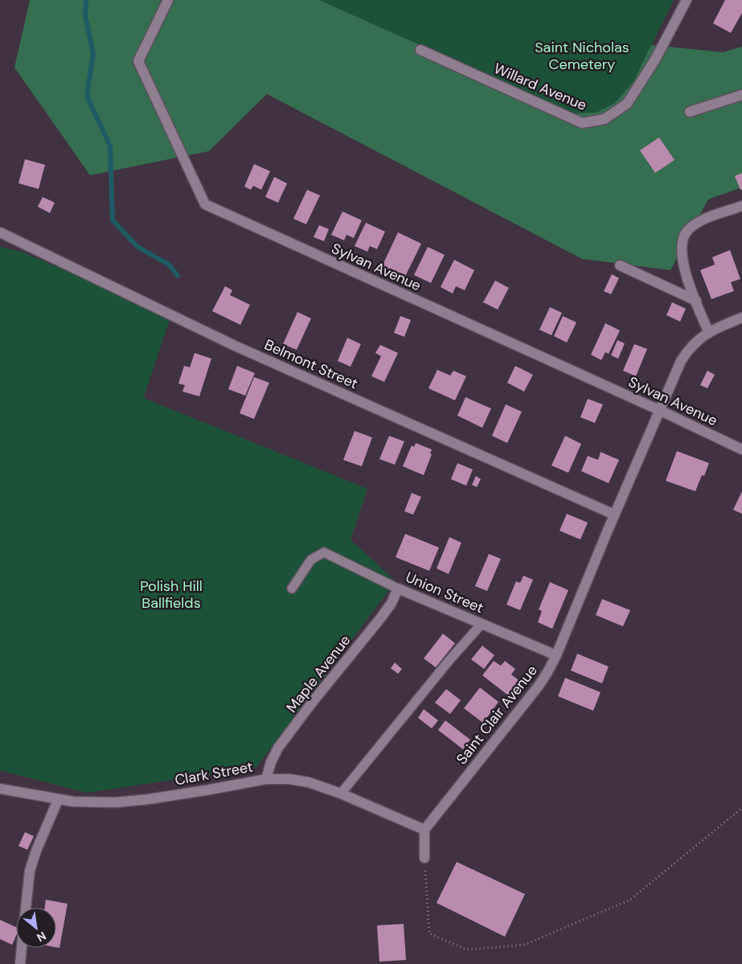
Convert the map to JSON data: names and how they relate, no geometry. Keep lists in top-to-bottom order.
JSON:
{
  "streets": {
    "street": [
      "Willard Avenue",
      "Sylvan Avenue",
      "Belmont Street",
      "Union Street",
      "Maple Avenue",
      "Saint Clair Avenue",
      "Clark Street"
    ]
  },
  "crossings": [
    ["Sylvan Avenue", "Saint Clair Avenue"],
    ["Belmont Street", "Saint Clair Avenue"],
    ["Union Street", "Maple Avenue"],
    ["Union Street", "Saint Clair Avenue"],
    ["Maple Avenue", "Clark Street"],
    ["Saint Clair Avenue", "Clark Street"]
  ],
  "parks": ["Saint Nicholas Cemetery", "Polish Hill Ballfields"],
  "north": "bottom right"
}
